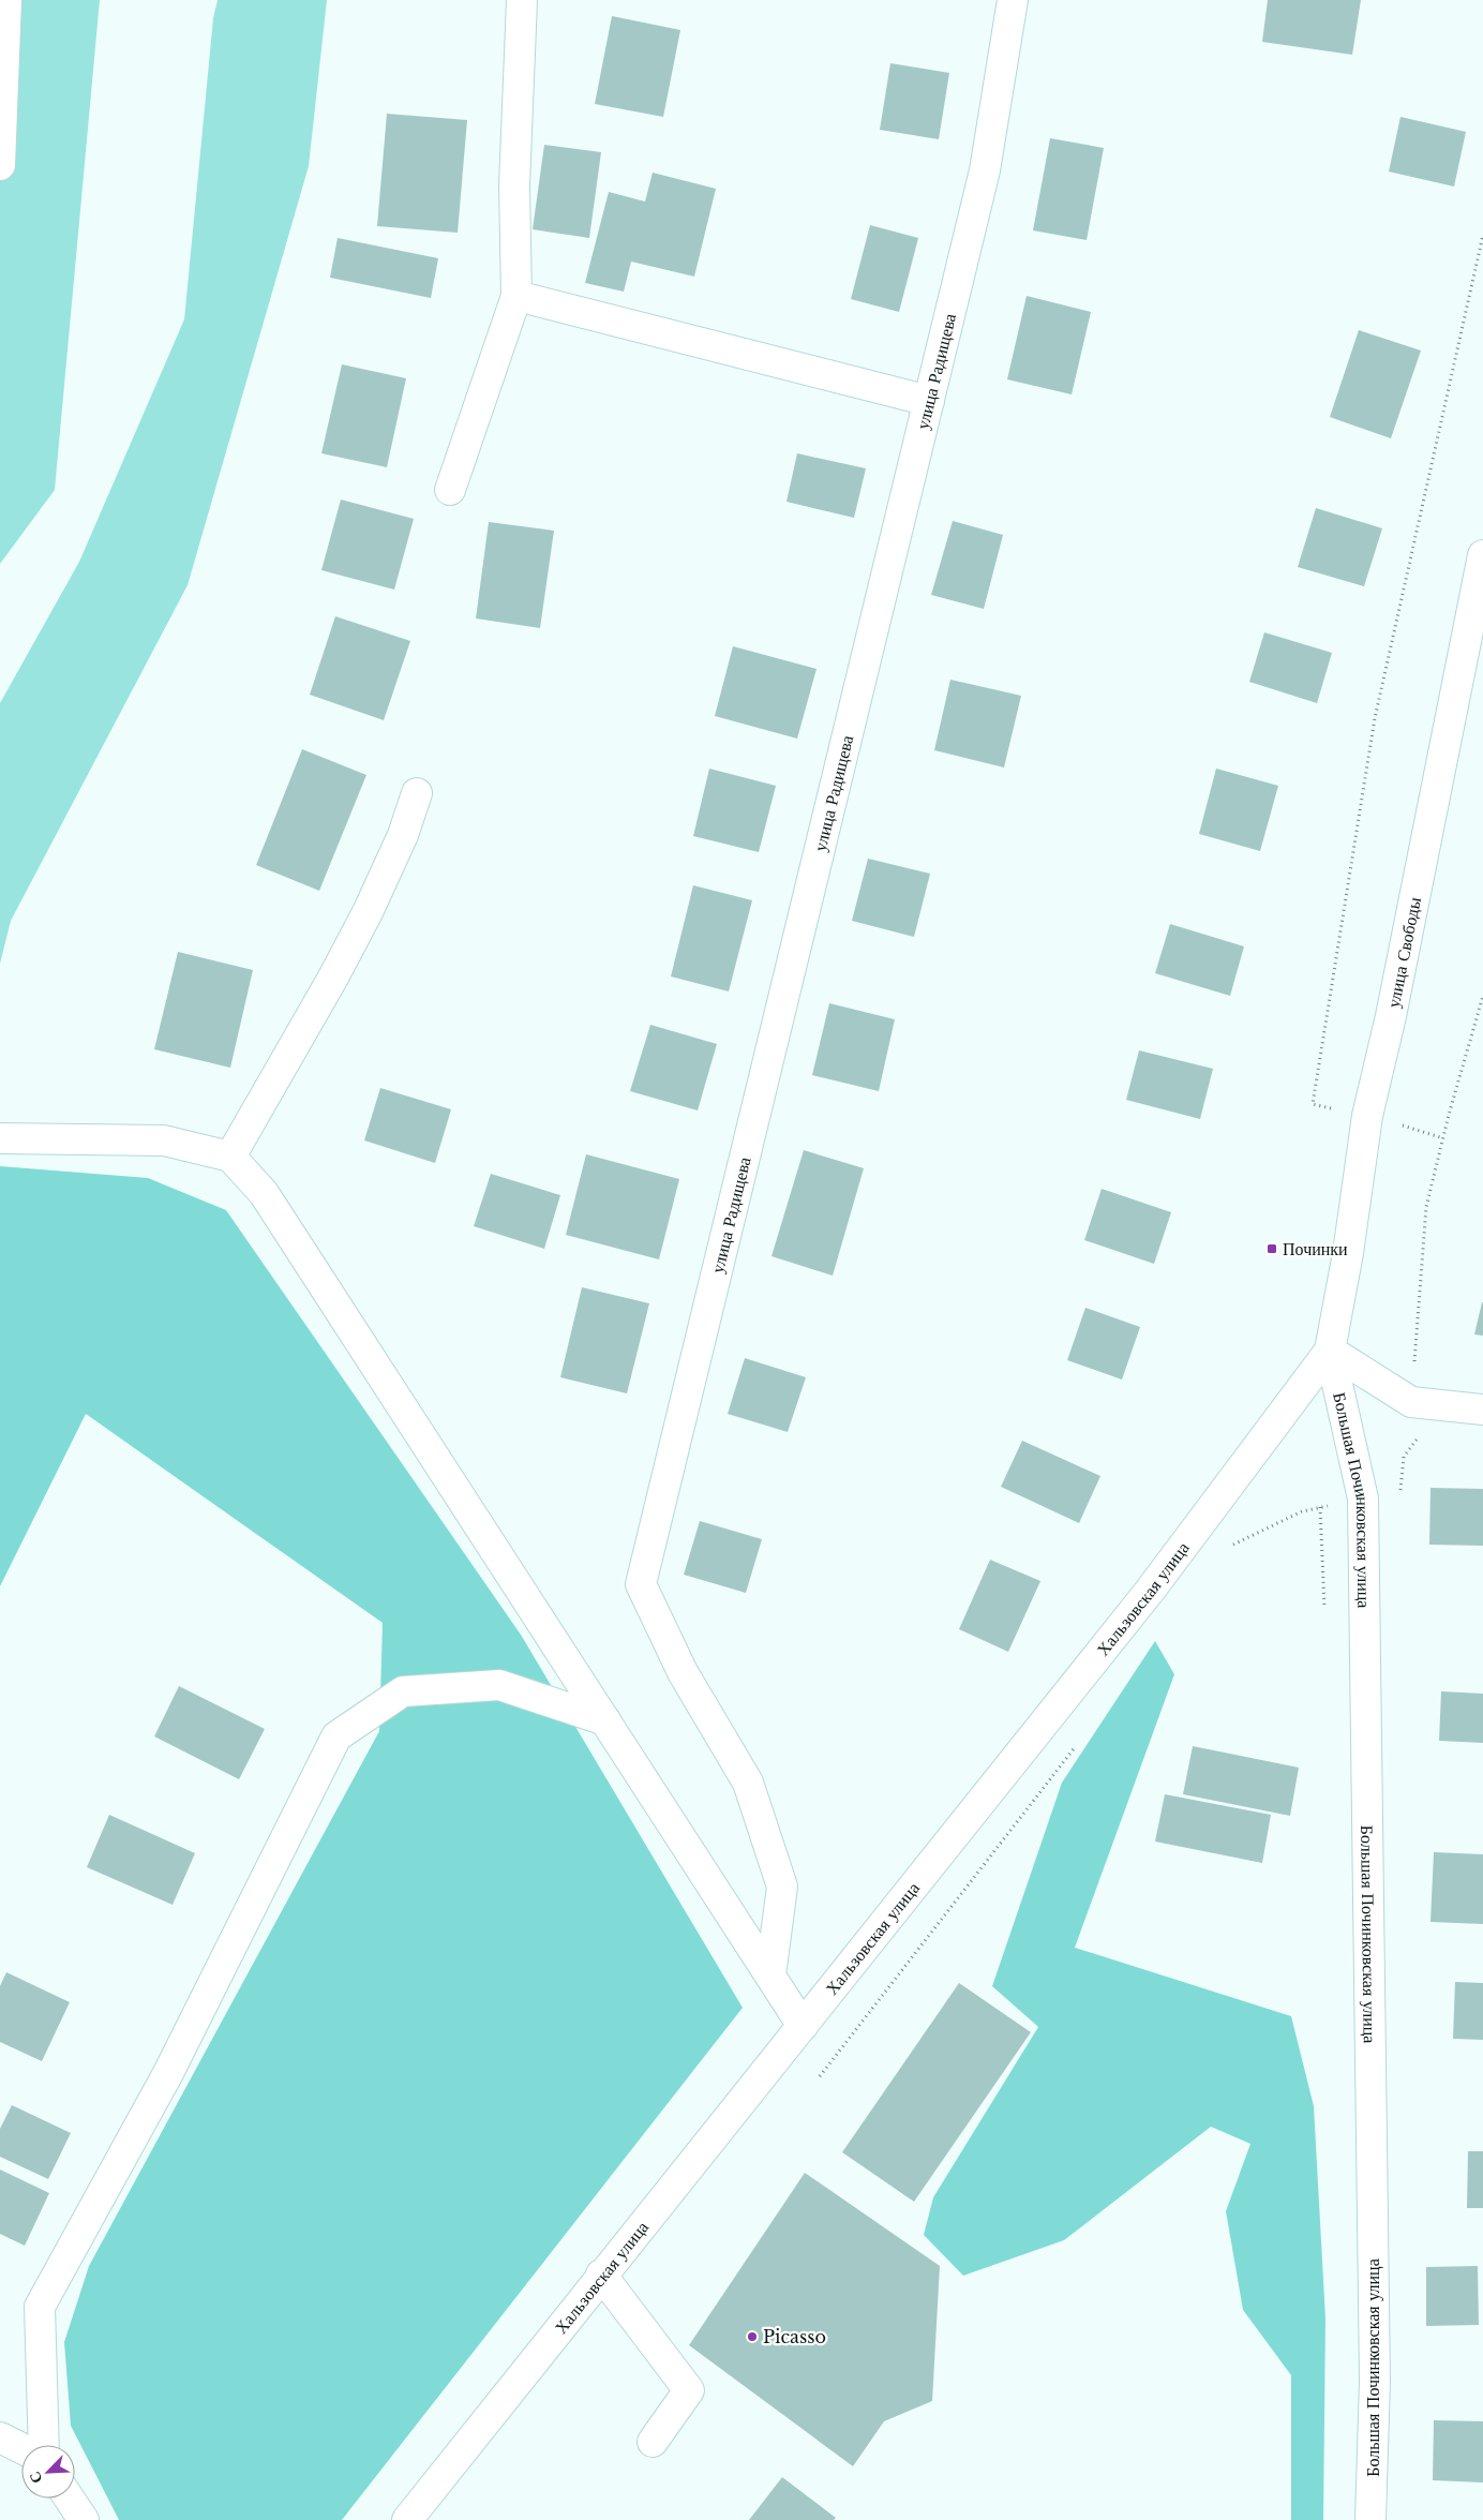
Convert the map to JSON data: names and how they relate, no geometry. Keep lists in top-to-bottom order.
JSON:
{
  "streets": {
    "street": [
      "улица Радищева",
      "улица Свободы",
      "Большая Починковская улица",
      "Хальзовская улица"
    ]
  },
  "crossings": [
    ["улица Свободы", "Большая Починковская улица"],
    ["улица Свободы", "Хальзовская улица"],
    ["Большая Починковская улица", "Хальзовская улица"]
  ],
  "places": {
    "transit": ["Починки"],
    "other": ["Picasso"]
  },
  "north": "bottom left"
}
